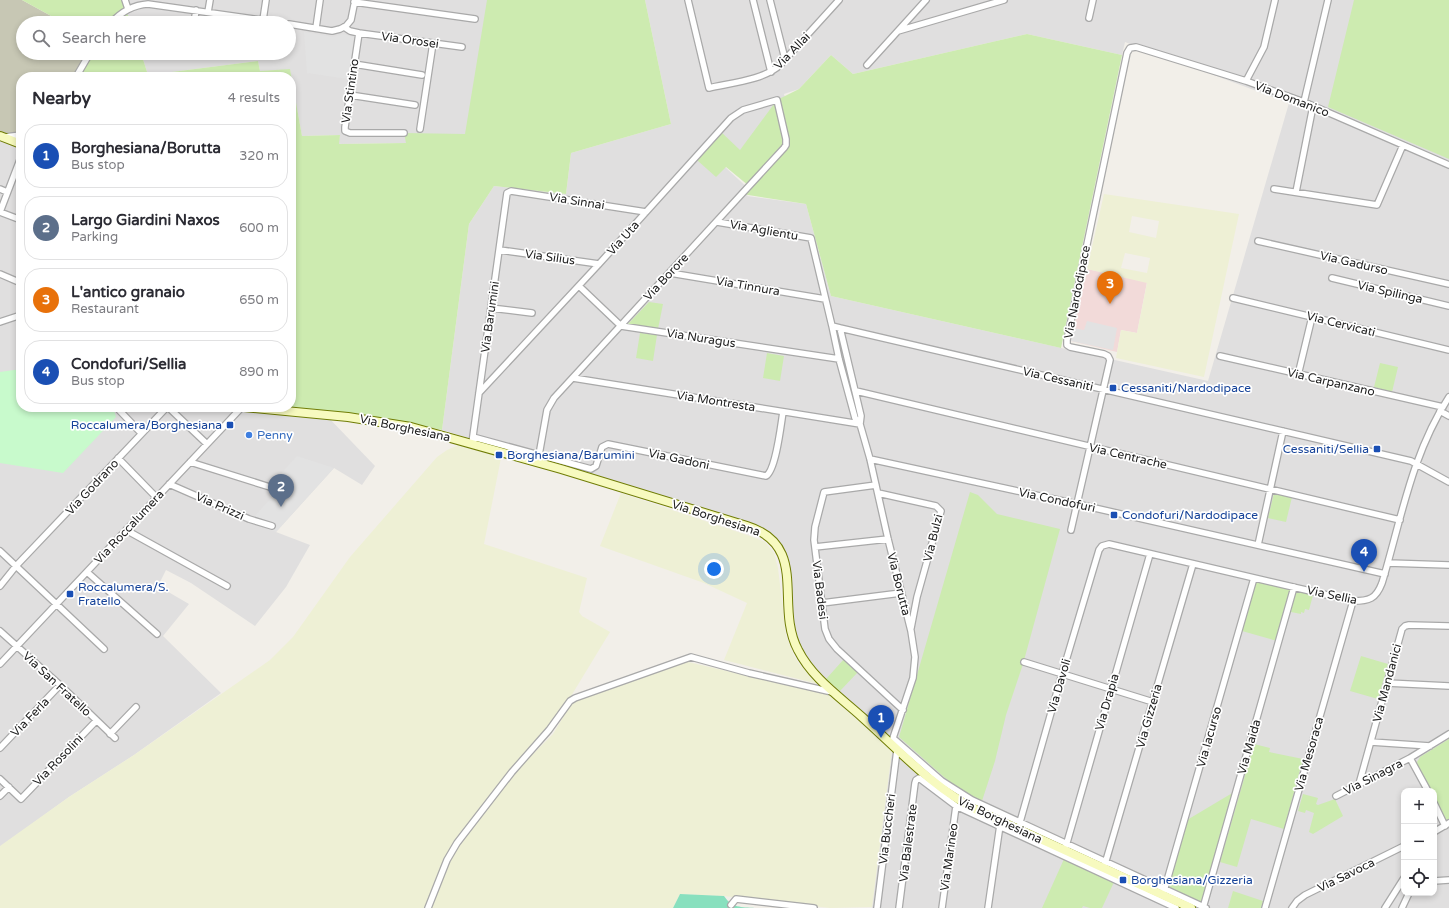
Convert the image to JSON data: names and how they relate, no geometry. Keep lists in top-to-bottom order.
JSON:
{
  "streets": {
    "street": [
      "Via Orosei",
      "Via Allai",
      "Via Stintino",
      "Via Domanico",
      "Via Sinnai",
      "Via Aglientu",
      "Via Uta",
      "Via Silius",
      "Via Gadurso",
      "Via Borore",
      "Via Tinnura",
      "Via Nardodipace",
      "Via Spilinga",
      "Via Barumini",
      "Via Cervicati",
      "Via Nuragus",
      "Via Cessaniti",
      "Via Carpanzano",
      "Via Montresta",
      "Via Borghesiana",
      "Via Centrache",
      "Via Gadoni",
      "Via Godrano",
      "Via Condofuri",
      "Via Prizzi",
      "Via Roccalumera",
      "Via Bulzi",
      "Via Borutta",
      "Via Badesi",
      "Via Sellia",
      "Via Mandanici",
      "Via San Fratello",
      "Via Davoli",
      "Via Drapia",
      "Via Gizzeria",
      "Via Ferla",
      "Via Iacurso",
      "Via Maida",
      "Via Mesoraca",
      "Via Rosolini",
      "Via Sinagra",
      "Via Buccheri",
      "Via Balestrate",
      "Via Marineo",
      "Via Savoca"
    ]
  },
  "crossings": [
    ["Via Orosei", "Via Stintino"],
    ["Via Domanico", "Via Nardodipace"],
    ["Via Sinnai", "Via Uta"],
    ["Via Sinnai", "Via Barumini"],
    ["Via Aglientu", "Via Borore"],
    ["Via Aglientu", "Via Borutta"],
    ["Via Uta", "Via Silius"],
    ["Via Uta", "Via Borore"],
    ["Via Uta", "Via Barumini"],
    ["Via Silius", "Via Barumini"],
    ["Via Borore", "Via Tinnura"],
    ["Via Borore", "Via Nuragus"],
    ["Via Borore", "Via Montresta"],
    ["Via Borore", "Via Gadoni"],
    ["Via Tinnura", "Via Borutta"],
    ["Via Nardodipace", "Via Cessaniti"],
    ["Via Nardodipace", "Via Centrache"],
    ["Via Nardodipace", "Via Condofuri"],
    ["Via Barumini", "Via Borghesiana"],
    ["Via Barumini", "Via Gadoni"],
    ["Via Nuragus", "Via Borutta"],
    ["Via Cessaniti", "Via Borutta"],
    ["Via Cessaniti", "Via Sellia"],
    ["Via Carpanzano", "Via Sellia"],
    ["Via Montresta", "Via Gadoni"],
    ["Via Montresta", "Via Borutta"],
    ["Via Borghesiana", "Via Gadoni"],
    ["Via Borghesiana", "Via Borutta"],
    ["Via Borghesiana", "Via Davoli"],
    ["Via Borghesiana", "Via Drapia"],
    ["Via Borghesiana", "Via Gizzeria"],
    ["Via Borghesiana", "Via Iacurso"],
    ["Via Borghesiana", "Via Maida"],
    ["Via Borghesiana", "Via Buccheri"],
    ["Via Borghesiana", "Via Balestrate"],
    ["Via Borghesiana", "Via Marineo"],
    ["Via Centrache", "Via Borutta"],
    ["Via Centrache", "Via Sellia"],
    ["Via Godrano", "Via Roccalumera"],
    ["Via Condofuri", "Via Borutta"],
    ["Via Condofuri", "Via Sellia"],
    ["Via Prizzi", "Via Roccalumera"],
    ["Via Roccalumera", "Via San Fratello"],
    ["Via Bulzi", "Via Borutta"],
    ["Via Borutta", "Via Badesi"],
    ["Via Borutta", "Via Buccheri"],
    ["Via Sellia", "Via Davoli"],
    ["Via Sellia", "Via Drapia"],
    ["Via Sellia", "Via Gizzeria"],
    ["Via Sellia", "Via Iacurso"],
    ["Via Sellia", "Via Maida"],
    ["Via Sellia", "Via Mesoraca"],
    ["Via Mandanici", "Via Sinagra"],
    ["Via San Fratello", "Via Ferla"],
    ["Via San Fratello", "Via Rosolini"]
  ],
  "places": {
    "transit": [
      "Cessaniti/Nardodipace",
      "Roccalumera/Borghesiana",
      "Cessaniti/Sellia",
      "Borghesiana/Barumini",
      "Condofuri/Nardodipace",
      "Roccalumera/S. Fratello",
      "Borghesiana/Gizzeria"
    ],
    "other": ["Penny"]
  },
  "page": {
    "search": "Search here",
    "heading": ["Nearby", "4 results"],
    "list": [
      {
        "mark": "1",
        "name": "Borghesiana/Borutta",
        "note": "Bus stop",
        "value": "320 m"
      },
      {
        "mark": "2",
        "name": "Largo Giardini Naxos",
        "note": "Parking",
        "value": "600 m"
      },
      {
        "mark": "3",
        "name": "L'antico granaio",
        "note": "Restaurant",
        "value": "650 m"
      },
      {
        "mark": "4",
        "name": "Condofuri/Sellia",
        "note": "Bus stop",
        "value": "890 m"
      }
    ],
    "pins": [
      "3",
      "2",
      "4",
      "1"
    ],
    "map_buttons": ["+", "−"]
  }
}
